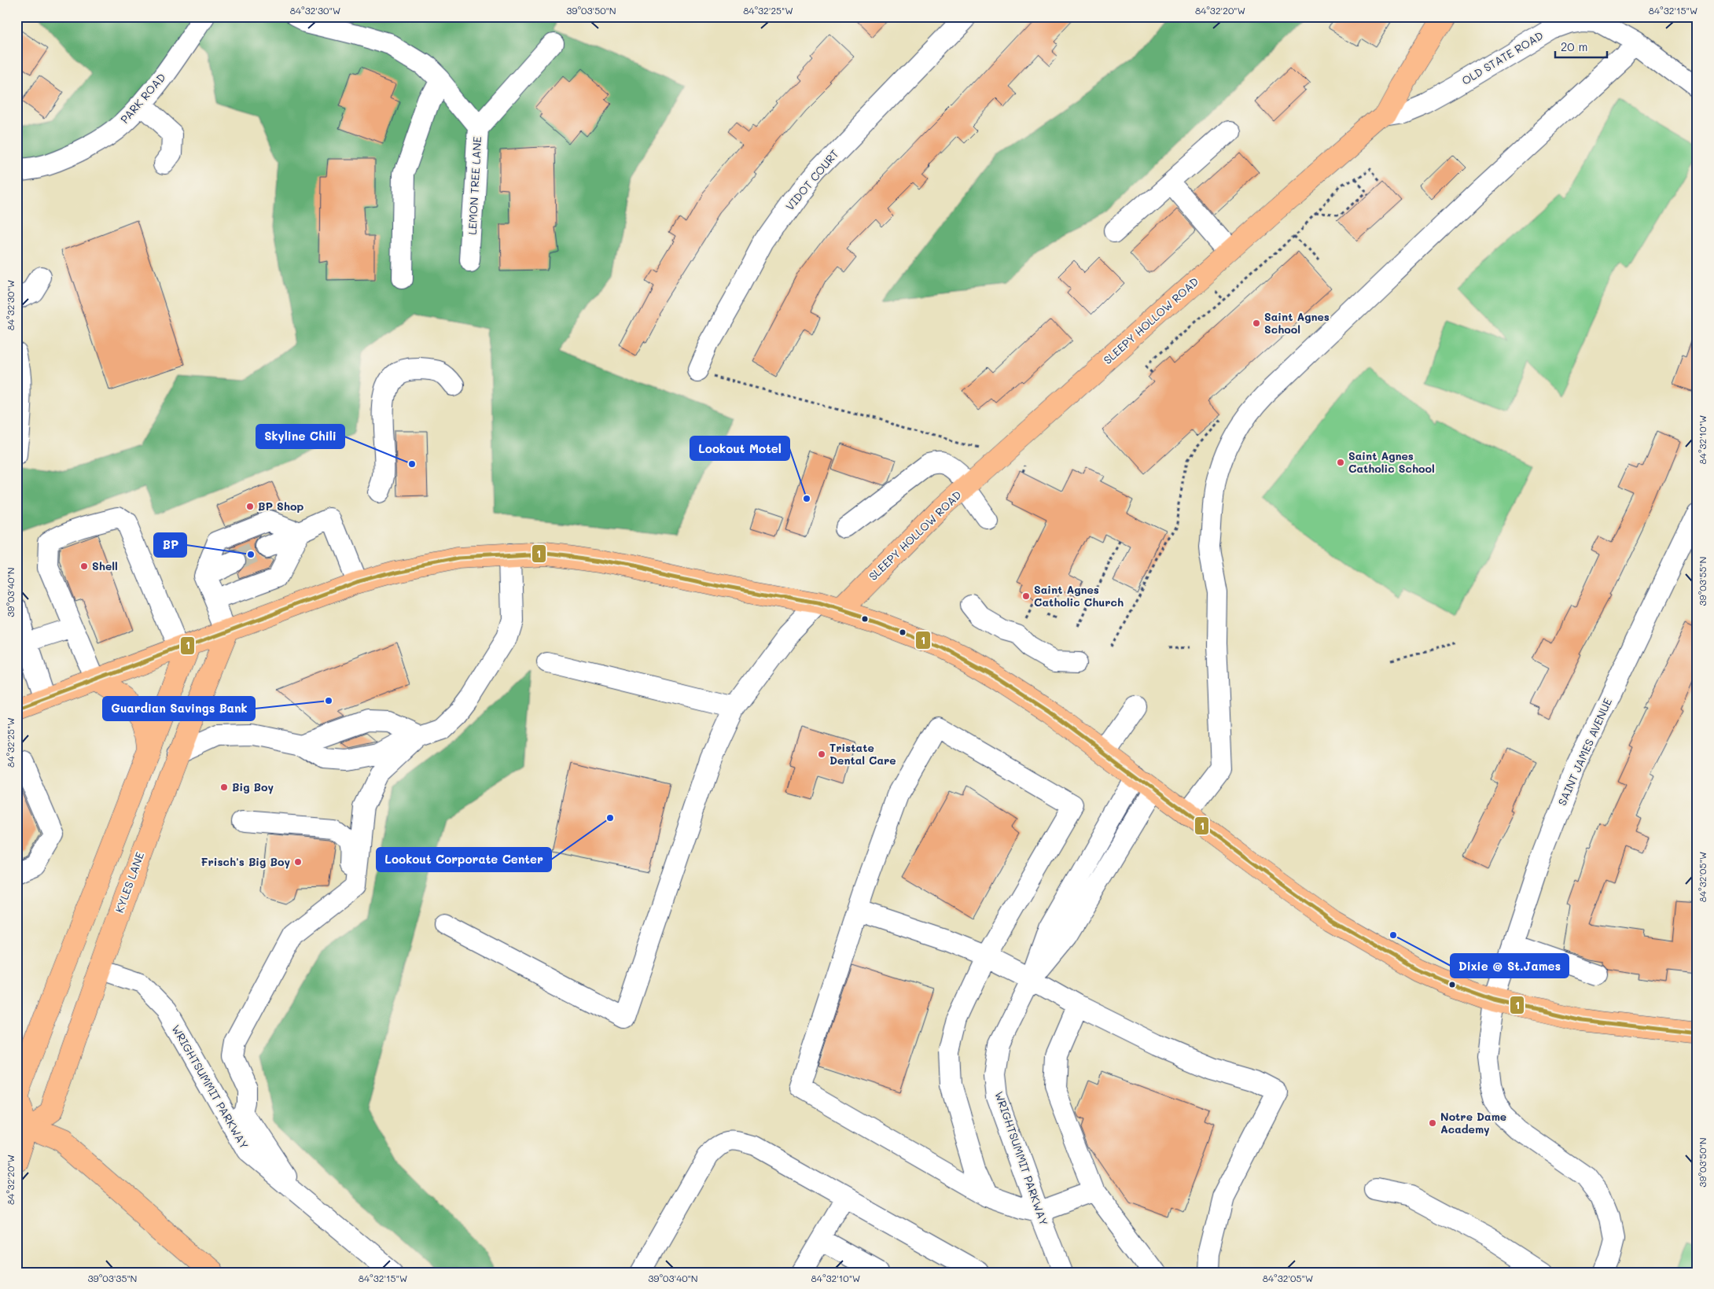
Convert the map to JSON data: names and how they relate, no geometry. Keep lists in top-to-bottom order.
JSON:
{
  "streets": {
    "main road": ["SLEEPY HOLLOW ROAD", "KYLES LANE"],
    "street": [
      "OLD STATE ROAD",
      "PARK ROAD",
      "VIDOT COURT",
      "LEMON TREE LANE",
      "SAINT JAMES AVENUE",
      "WRIGHTSUMMIT PARKWAY"
    ]
  },
  "crossings": [
    ["OLD STATE ROAD", "SLEEPY HOLLOW ROAD"],
    ["KYLES LANE", "WRIGHTSUMMIT PARKWAY"]
  ],
  "places": [
    "Saint Agnes School",
    "Saint Agnes Catholic School",
    "Skyline Chili",
    "Lookout Motel",
    "BP Shop",
    "BP",
    "Shell",
    "Saint Agnes Catholic Church",
    "Guardian Savings Bank",
    "Tristate Dental Care",
    "Big Boy",
    "Lookout Corporate Center",
    "Frisch's Big Boy",
    "Dixie @ St.James",
    "Notre Dame Academy"
  ],
  "lines": ["transit line 1"],
  "scale_bar": "20 m",
  "coordinates": [
    "84°32'30\"W",
    "39°03'50\"N",
    "84°32'25\"W",
    "84°32'20\"W",
    "84°32'15\"W",
    "84°32'10\"W",
    "39°03'55\"N",
    "39°03'40\"N",
    "84°32'05\"W",
    "39°03'35\"N"
  ]
}
